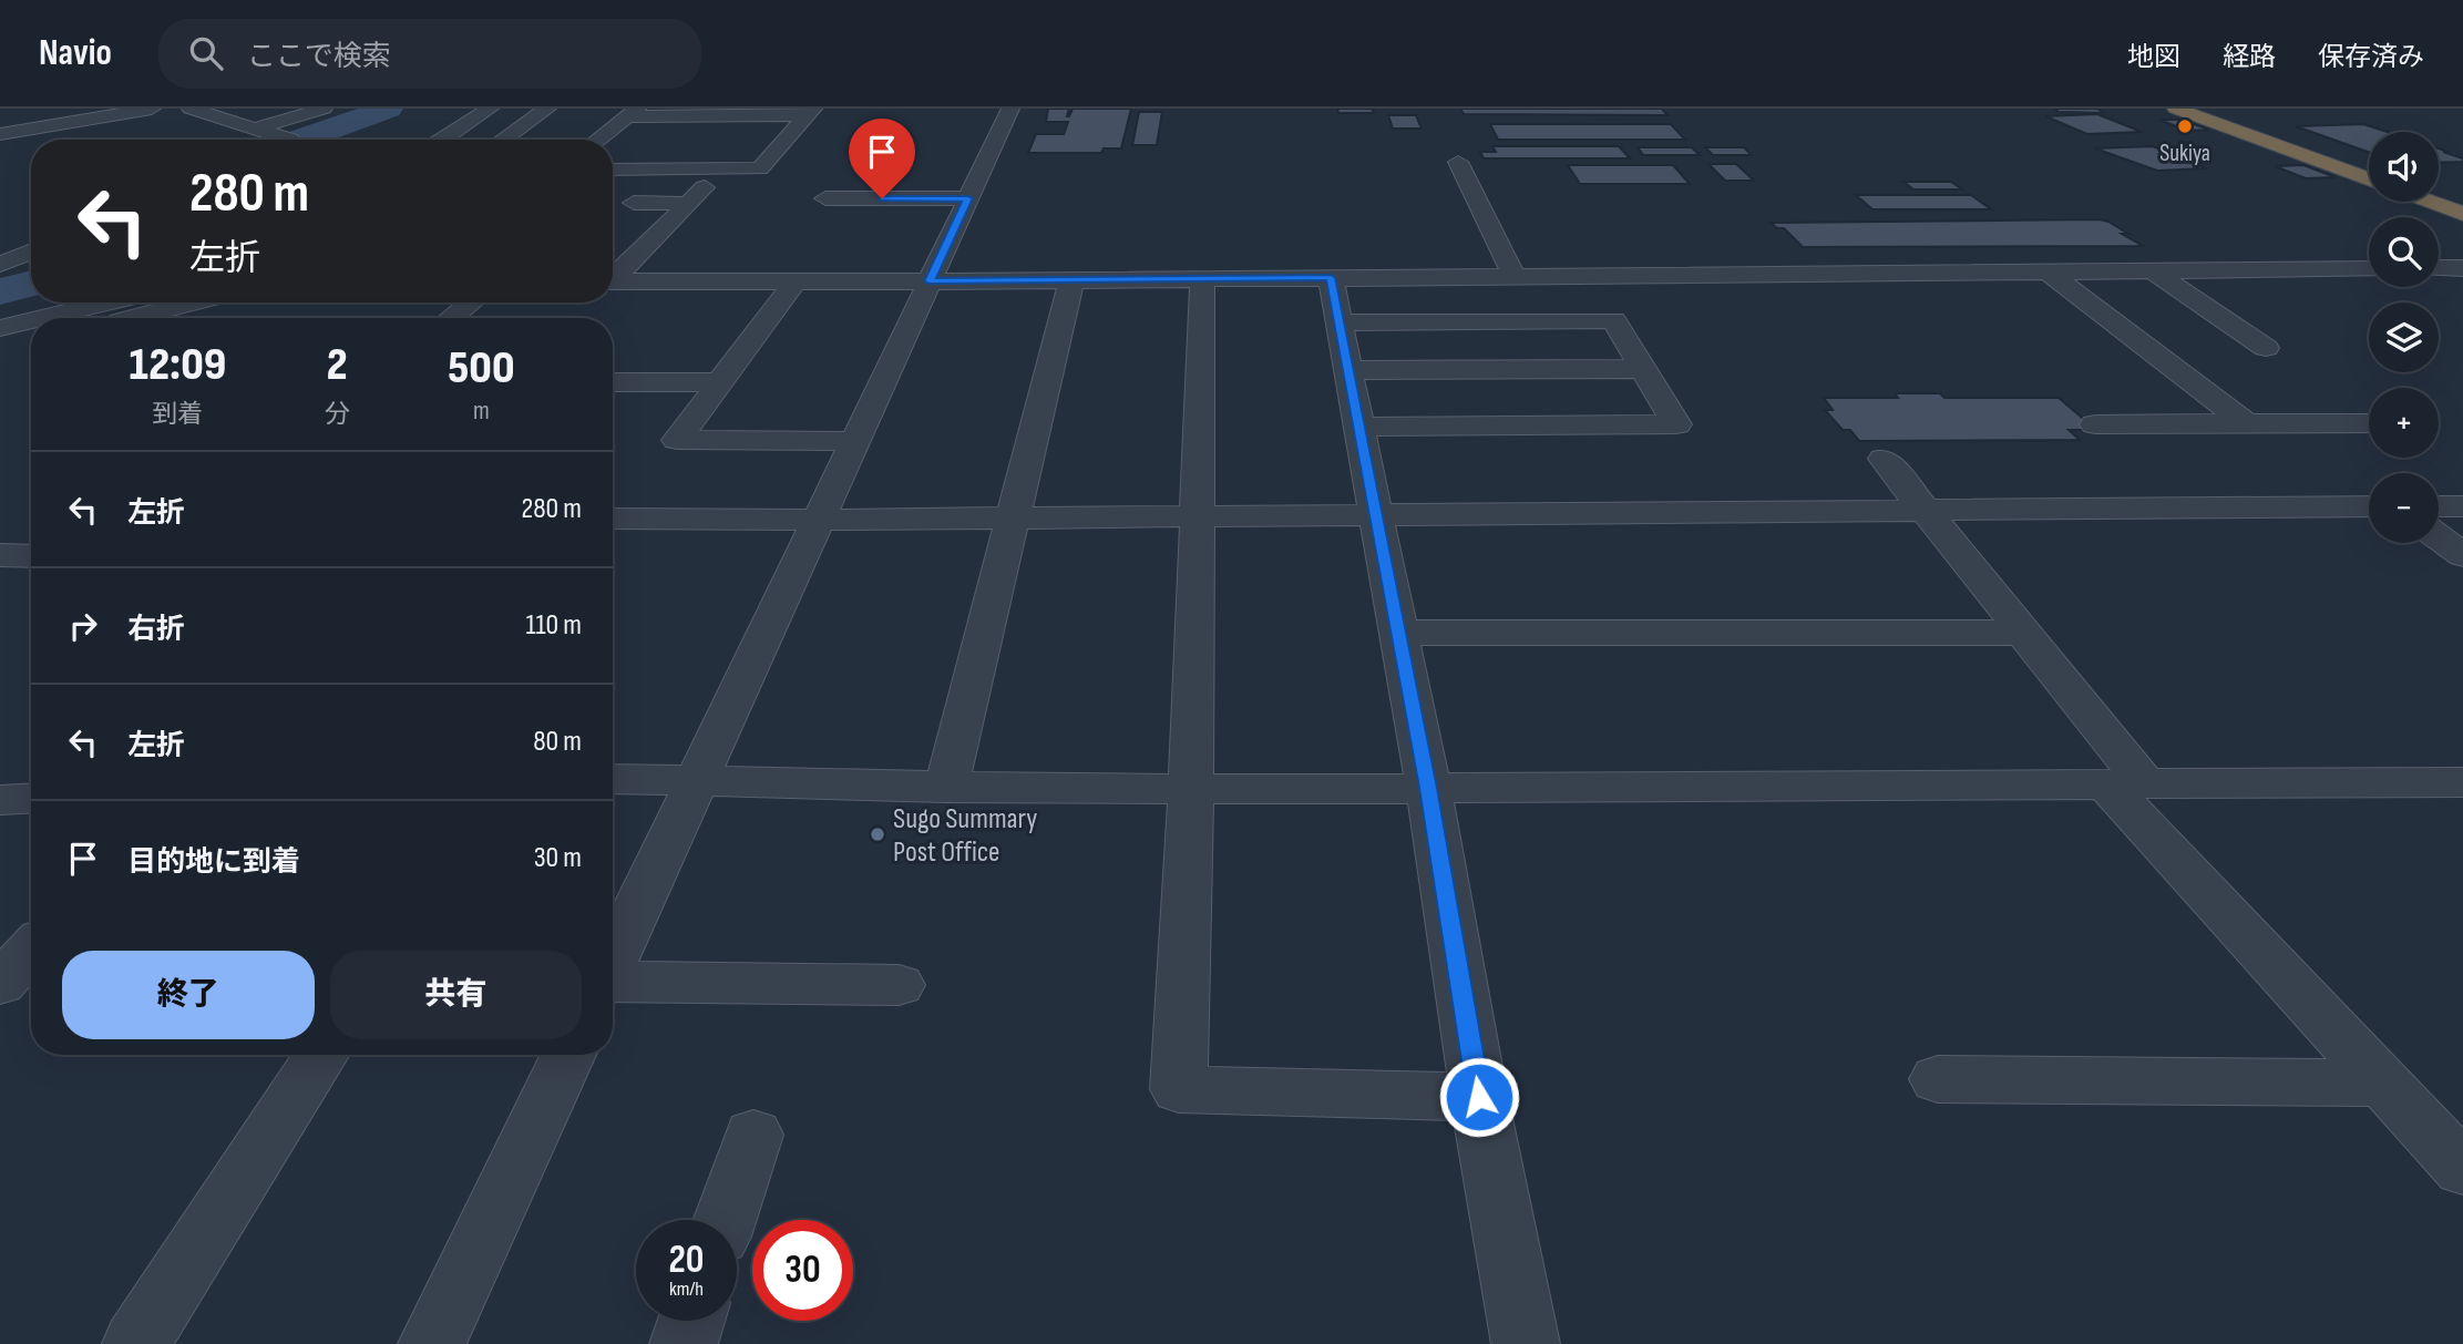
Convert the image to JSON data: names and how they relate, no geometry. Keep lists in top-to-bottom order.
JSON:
{
  "places": ["Sukiya", "Sugo Summary Post Office"],
  "page": {
    "header": "Navio",
    "search": "ここで検索",
    "nav": ["地図", "経路", "保存済み"],
    "map_buttons": ["+", "−"],
    "turn": ["280 m", "左折"],
    "eta": [
      "12:09",
      "到着",
      "2",
      "分",
      "500",
      "m"
    ],
    "list": [
      {
        "name": "左折",
        "value": "280 m"
      },
      {
        "name": "右折",
        "value": "110 m"
      },
      {
        "name": "左折",
        "value": "80 m"
      },
      {
        "name": "目的地に到着",
        "value": "30 m"
      }
    ],
    "buttons": ["終了", "共有"],
    "speed": "20 km/h",
    "limit": "30"
  }
}
